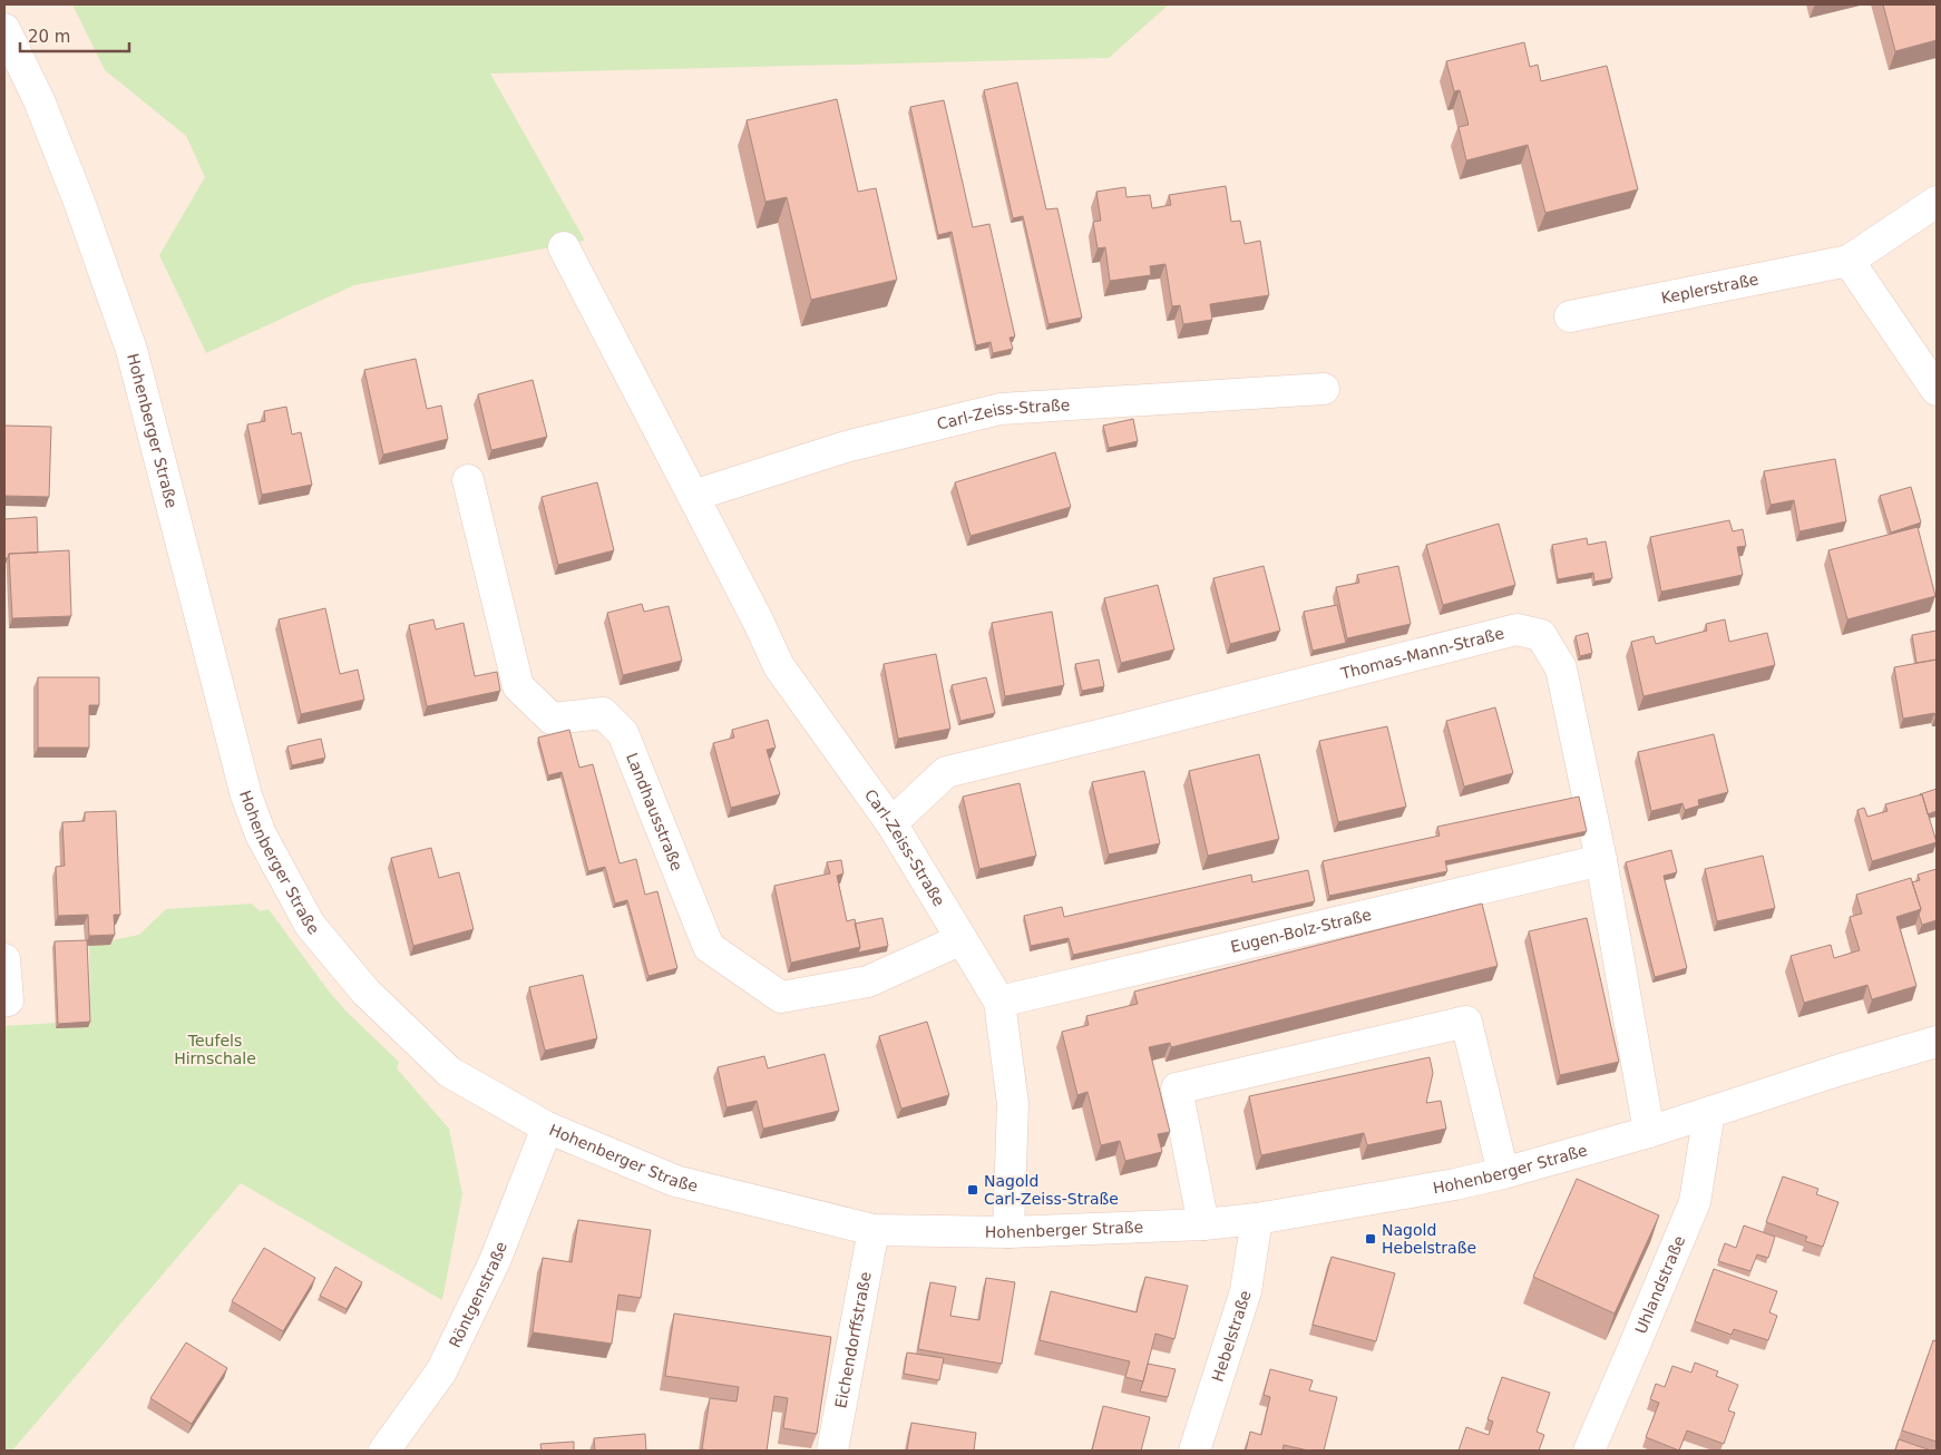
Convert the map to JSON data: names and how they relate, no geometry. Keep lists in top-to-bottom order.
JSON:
{
  "streets": {
    "street": [
      "Keplerstraße",
      "Carl-Zeiss-Straße",
      "Hohenberger Straße",
      "Thomas-Mann-Straße",
      "Landhausstraße",
      "Eugen-Bolz-Straße",
      "Uhlandstraße",
      "Röntgenstraße",
      "Hebelstraße",
      "Eichendorffstraße"
    ]
  },
  "crossings": [
    ["Carl-Zeiss-Straße", "Hohenberger Straße"],
    ["Carl-Zeiss-Straße", "Thomas-Mann-Straße"],
    ["Carl-Zeiss-Straße", "Landhausstraße"],
    ["Carl-Zeiss-Straße", "Eugen-Bolz-Straße"],
    ["Hohenberger Straße", "Thomas-Mann-Straße"],
    ["Hohenberger Straße", "Uhlandstraße"],
    ["Hohenberger Straße", "Röntgenstraße"],
    ["Hohenberger Straße", "Hebelstraße"],
    ["Hohenberger Straße", "Eichendorffstraße"],
    ["Thomas-Mann-Straße", "Eugen-Bolz-Straße"]
  ],
  "parks": ["Teufels Hirnschale"],
  "places": {
    "transit": ["Nagold Carl-Zeiss-Straße", "Nagold Hebelstraße"]
  },
  "scale_bar": "20 m"
}
